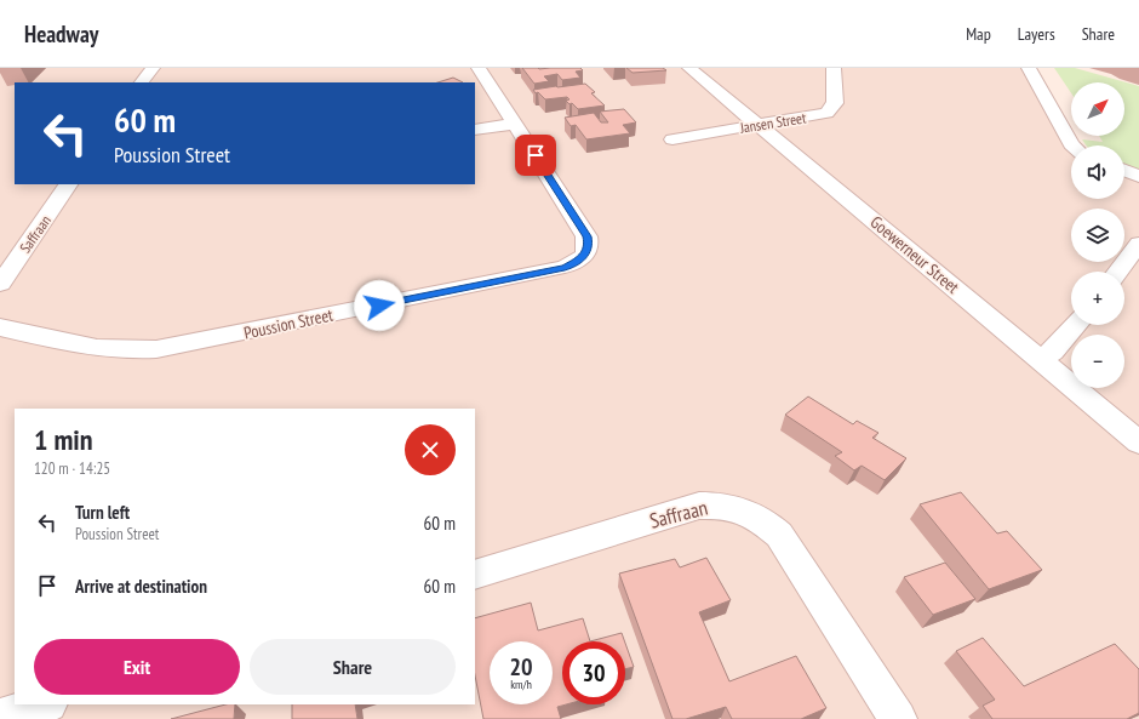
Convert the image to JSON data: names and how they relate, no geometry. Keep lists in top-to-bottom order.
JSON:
{
  "streets": {
    "street": [
      "Jansen Street",
      "Saffraan",
      "Goewerneur Street",
      "Poussion Street"
    ]
  },
  "crossings": [
    ["Jansen Street", "Goewerneur Street"]
  ],
  "north": "top right",
  "page": {
    "header": "Headway",
    "nav": ["Map", "Layers", "Share"],
    "map_buttons": ["+", "−"],
    "turn": ["60 m", "Poussion Street"],
    "heading": ["1 min", "120 m · 14:25"],
    "list": [
      {
        "name": "Turn left",
        "note": "Poussion Street",
        "value": "60 m"
      },
      {
        "name": "Arrive at destination",
        "value": "60 m"
      }
    ],
    "buttons": ["Exit", "Share"],
    "speed": "20 km/h",
    "limit": "30"
  }
}
